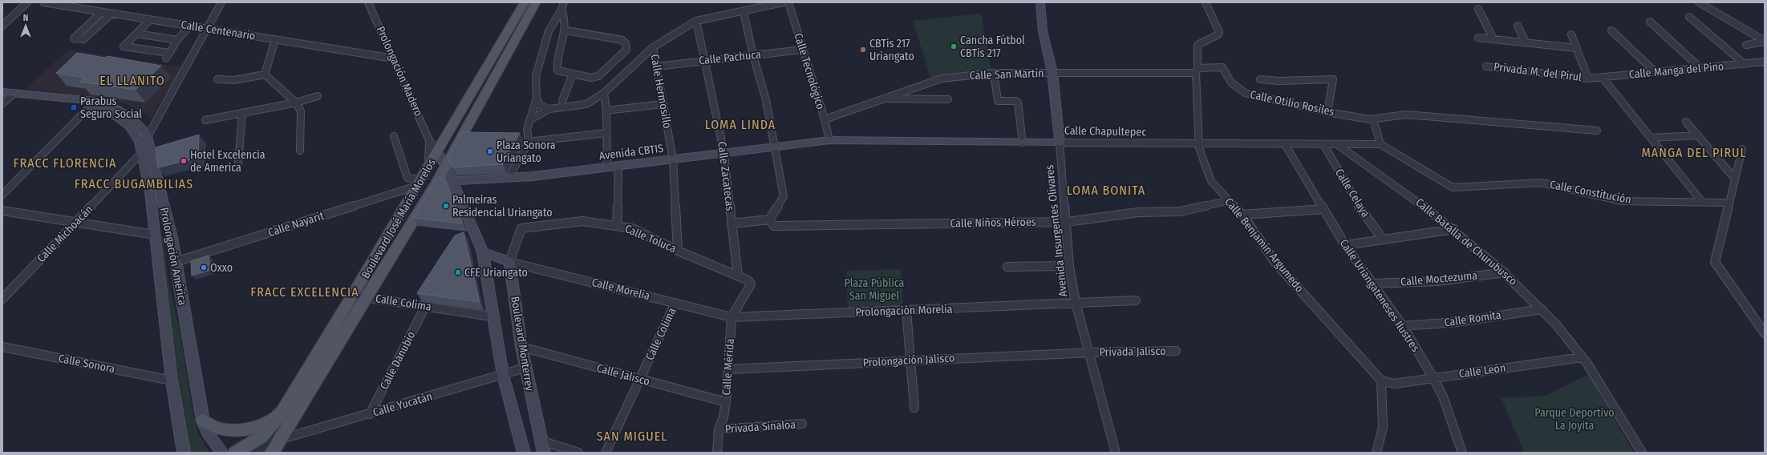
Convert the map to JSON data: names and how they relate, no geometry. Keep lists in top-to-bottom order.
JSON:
{
  "streets": {
    "main road": ["Boulevard José María Morelos"],
    "street": [
      "Calle Centenario",
      "Calle Pachuca",
      "Calle Manga del Pino",
      "Prolongación Madero",
      "Calle Tecnológico",
      "Privada M. del Pirul",
      "Calle San Martín",
      "Calle Hermosillo",
      "Calle Otilio Rosiles",
      "Calle Chapultepec",
      "Avenida CBTIS",
      "Calle Zacatecas",
      "Calle Constitución",
      "Calle Celaya",
      "Calle Niños Héroes",
      "Calle Nayarit",
      "Avenida Insurgentes Olivares",
      "Calle Michoacán",
      "Calle Toluca",
      "Calle Batalla de Churubusco",
      "Calle Benjamín Argumedo",
      "Prolongación América",
      "Calle Moctezuma",
      "Calle Morelia",
      "Calle Uriangateneses Ilustres",
      "Calle Colima",
      "Prolongación Morelia",
      "Calle Romita",
      "Boulevard Monterrey",
      "Privada Jalisco",
      "Calle Danubio",
      "Prolongación Jalisco",
      "Calle Sonora",
      "Calle Mérida",
      "Calle León",
      "Calle Jalisco",
      "Calle Yucatán",
      "Privada Sinaloa"
    ]
  },
  "crossings": [
    ["Calle Centenario", "Prolongación Madero"],
    ["Calle Centenario", "Calle Michoacán"],
    ["Calle Pachuca", "Calle Tecnológico"],
    ["Calle Pachuca", "Calle Hermosillo"],
    ["Calle Pachuca", "Calle Zacatecas"],
    ["Calle Manga del Pino", "Privada M. del Pirul"],
    ["Prolongación Madero", "Boulevard José María Morelos"],
    ["Prolongación Madero", "Boulevard Monterrey"],
    ["Calle Tecnológico", "Calle San Martín"],
    ["Calle Tecnológico", "Calle Chapultepec"],
    ["Calle Tecnológico", "Avenida CBTIS"],
    ["Calle San Martín", "Calle Otilio Rosiles"],
    ["Calle San Martín", "Avenida Insurgentes Olivares"],
    ["Calle San Martín", "Calle Benjamín Argumedo"],
    ["Calle Hermosillo", "Avenida CBTIS"],
    ["Calle Hermosillo", "Calle Toluca"],
    ["Calle Otilio Rosiles", "Calle Benjamín Argumedo"],
    ["Calle Chapultepec", "Avenida CBTIS"],
    ["Calle Chapultepec", "Calle Constitución"],
    ["Calle Chapultepec", "Calle Celaya"],
    ["Calle Chapultepec", "Avenida Insurgentes Olivares"],
    ["Calle Chapultepec", "Calle Batalla de Churubusco"],
    ["Calle Chapultepec", "Calle Benjamín Argumedo"],
    ["Calle Chapultepec", "Calle Uriangateneses Ilustres"],
    ["Avenida CBTIS", "Calle Zacatecas"],
    ["Avenida CBTIS", "Boulevard José María Morelos"],
    ["Avenida CBTIS", "Boulevard Monterrey"],
    ["Calle Zacatecas", "Calle Toluca"],
    ["Boulevard José María Morelos", "Calle Nayarit"],
    ["Boulevard José María Morelos", "Calle Colima"],
    ["Boulevard José María Morelos", "Boulevard Monterrey"],
    ["Boulevard José María Morelos", "Calle Yucatán"],
    ["Calle Niños Héroes", "Avenida Insurgentes Olivares"],
    ["Calle Niños Héroes", "Calle Benjamín Argumedo"],
    ["Calle Nayarit", "Prolongación América"],
    ["Avenida Insurgentes Olivares", "Prolongación Morelia"],
    ["Avenida Insurgentes Olivares", "Privada Jalisco"],
    ["Avenida Insurgentes Olivares", "Prolongación Jalisco"],
    ["Calle Michoacán", "Prolongación América"],
    ["Calle Toluca", "Calle Morelia"],
    ["Calle Toluca", "Boulevard Monterrey"],
    ["Calle Toluca", "Calle Mérida"],
    ["Calle Batalla de Churubusco", "Calle Moctezuma"],
    ["Calle Batalla de Churubusco", "Calle Romita"],
    ["Calle Batalla de Churubusco", "Calle León"],
    ["Calle Benjamín Argumedo", "Calle León"],
    ["Prolongación América", "Calle Sonora"],
    ["Calle Moctezuma", "Calle Uriangateneses Ilustres"],
    ["Calle Morelia", "Calle Colima"],
    ["Calle Morelia", "Prolongación Morelia"],
    ["Calle Morelia", "Boulevard Monterrey"],
    ["Calle Morelia", "Calle Mérida"],
    ["Calle Uriangateneses Ilustres", "Calle Romita"],
    ["Calle Uriangateneses Ilustres", "Calle León"],
    ["Calle Colima", "Boulevard Monterrey"],
    ["Calle Colima", "Calle Danubio"],
    ["Calle Colima", "Calle Jalisco"],
    ["Prolongación Morelia", "Calle Mérida"],
    ["Boulevard Monterrey", "Calle Jalisco"],
    ["Boulevard Monterrey", "Calle Yucatán"],
    ["Privada Jalisco", "Prolongación Jalisco"],
    ["Calle Danubio", "Calle Yucatán"],
    ["Prolongación Jalisco", "Calle Mérida"],
    ["Calle Mérida", "Calle Jalisco"],
    ["Calle Mérida", "Privada Sinaloa"]
  ],
  "districts": [
    "EL LLANITO",
    "LOMA LINDA",
    "MANGA DEL PIRUL",
    "FRACC FLORENCIA",
    "FRACC BUGAMBILIAS",
    "LOMA BONITA",
    "FRACC EXCELENCIA",
    "SAN MIGUEL"
  ],
  "parks": ["Plaza Pública San Miguel", "Parque Deportivo La Joyita"],
  "places": {
    "other": [
      "Cancha Fútbol CBTis 217",
      "CBTis 217 Uriangato",
      "Plaza Sonora Uriangato",
      "Hotel Excelencia de America",
      "Palmeiras Residencial Uriangato",
      "Oxxo",
      "CFE Uriangato"
    ],
    "transit": ["Parabus Seguro Social"]
  },
  "north": "top"
}
